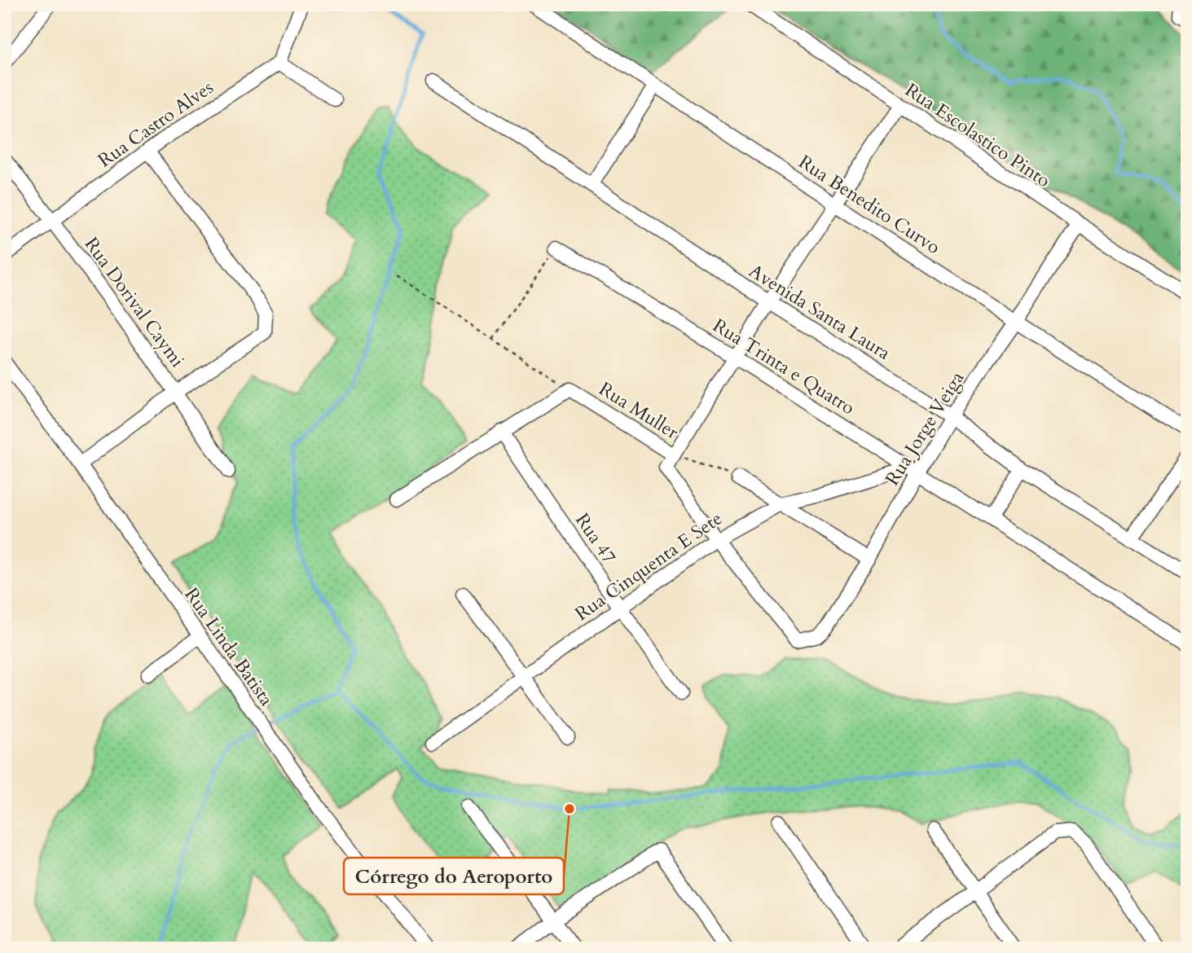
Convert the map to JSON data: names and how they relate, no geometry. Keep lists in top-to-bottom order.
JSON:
{
  "streets": {
    "street": [
      "Rua Castro Alves",
      "Rua Escolastico Pinto",
      "Rua Benedito Curvo",
      "Rua Dorival Caymi",
      "Avenida Santa Laura",
      "Rua Trinta e Quatro",
      "Rua Muller",
      "Rua Jorge Veiga",
      "Rua 47",
      "Rua Cinquenta E Sete",
      "Rua Linda Batista"
    ]
  },
  "crossings": [
    ["Rua Castro Alves", "Rua Dorival Caymi"],
    ["Rua Escolastico Pinto", "Rua Jorge Veiga"],
    ["Rua Benedito Curvo", "Rua Jorge Veiga"],
    ["Avenida Santa Laura", "Rua Jorge Veiga"],
    ["Rua Trinta e Quatro", "Rua Jorge Veiga"],
    ["Rua Trinta e Quatro", "Rua Cinquenta E Sete"],
    ["Rua Jorge Veiga", "Rua Cinquenta E Sete"],
    ["Rua 47", "Rua Cinquenta E Sete"]
  ],
  "places": ["Córrego do Aeroporto"]
}
